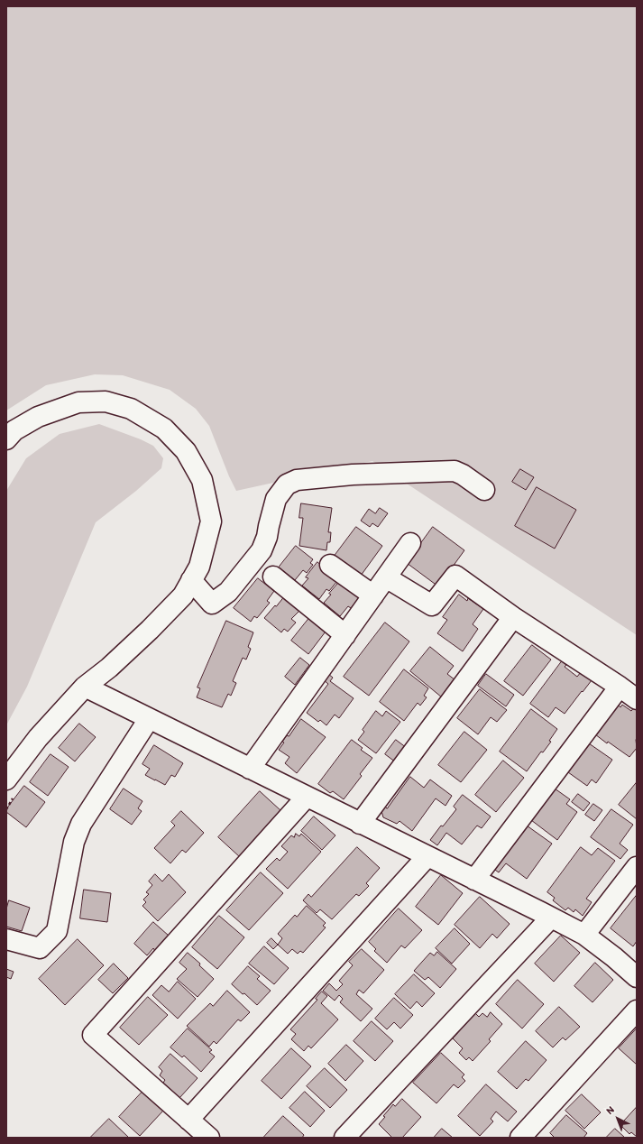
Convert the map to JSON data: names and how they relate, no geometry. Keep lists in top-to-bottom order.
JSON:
{
  "north": "top left"
}
